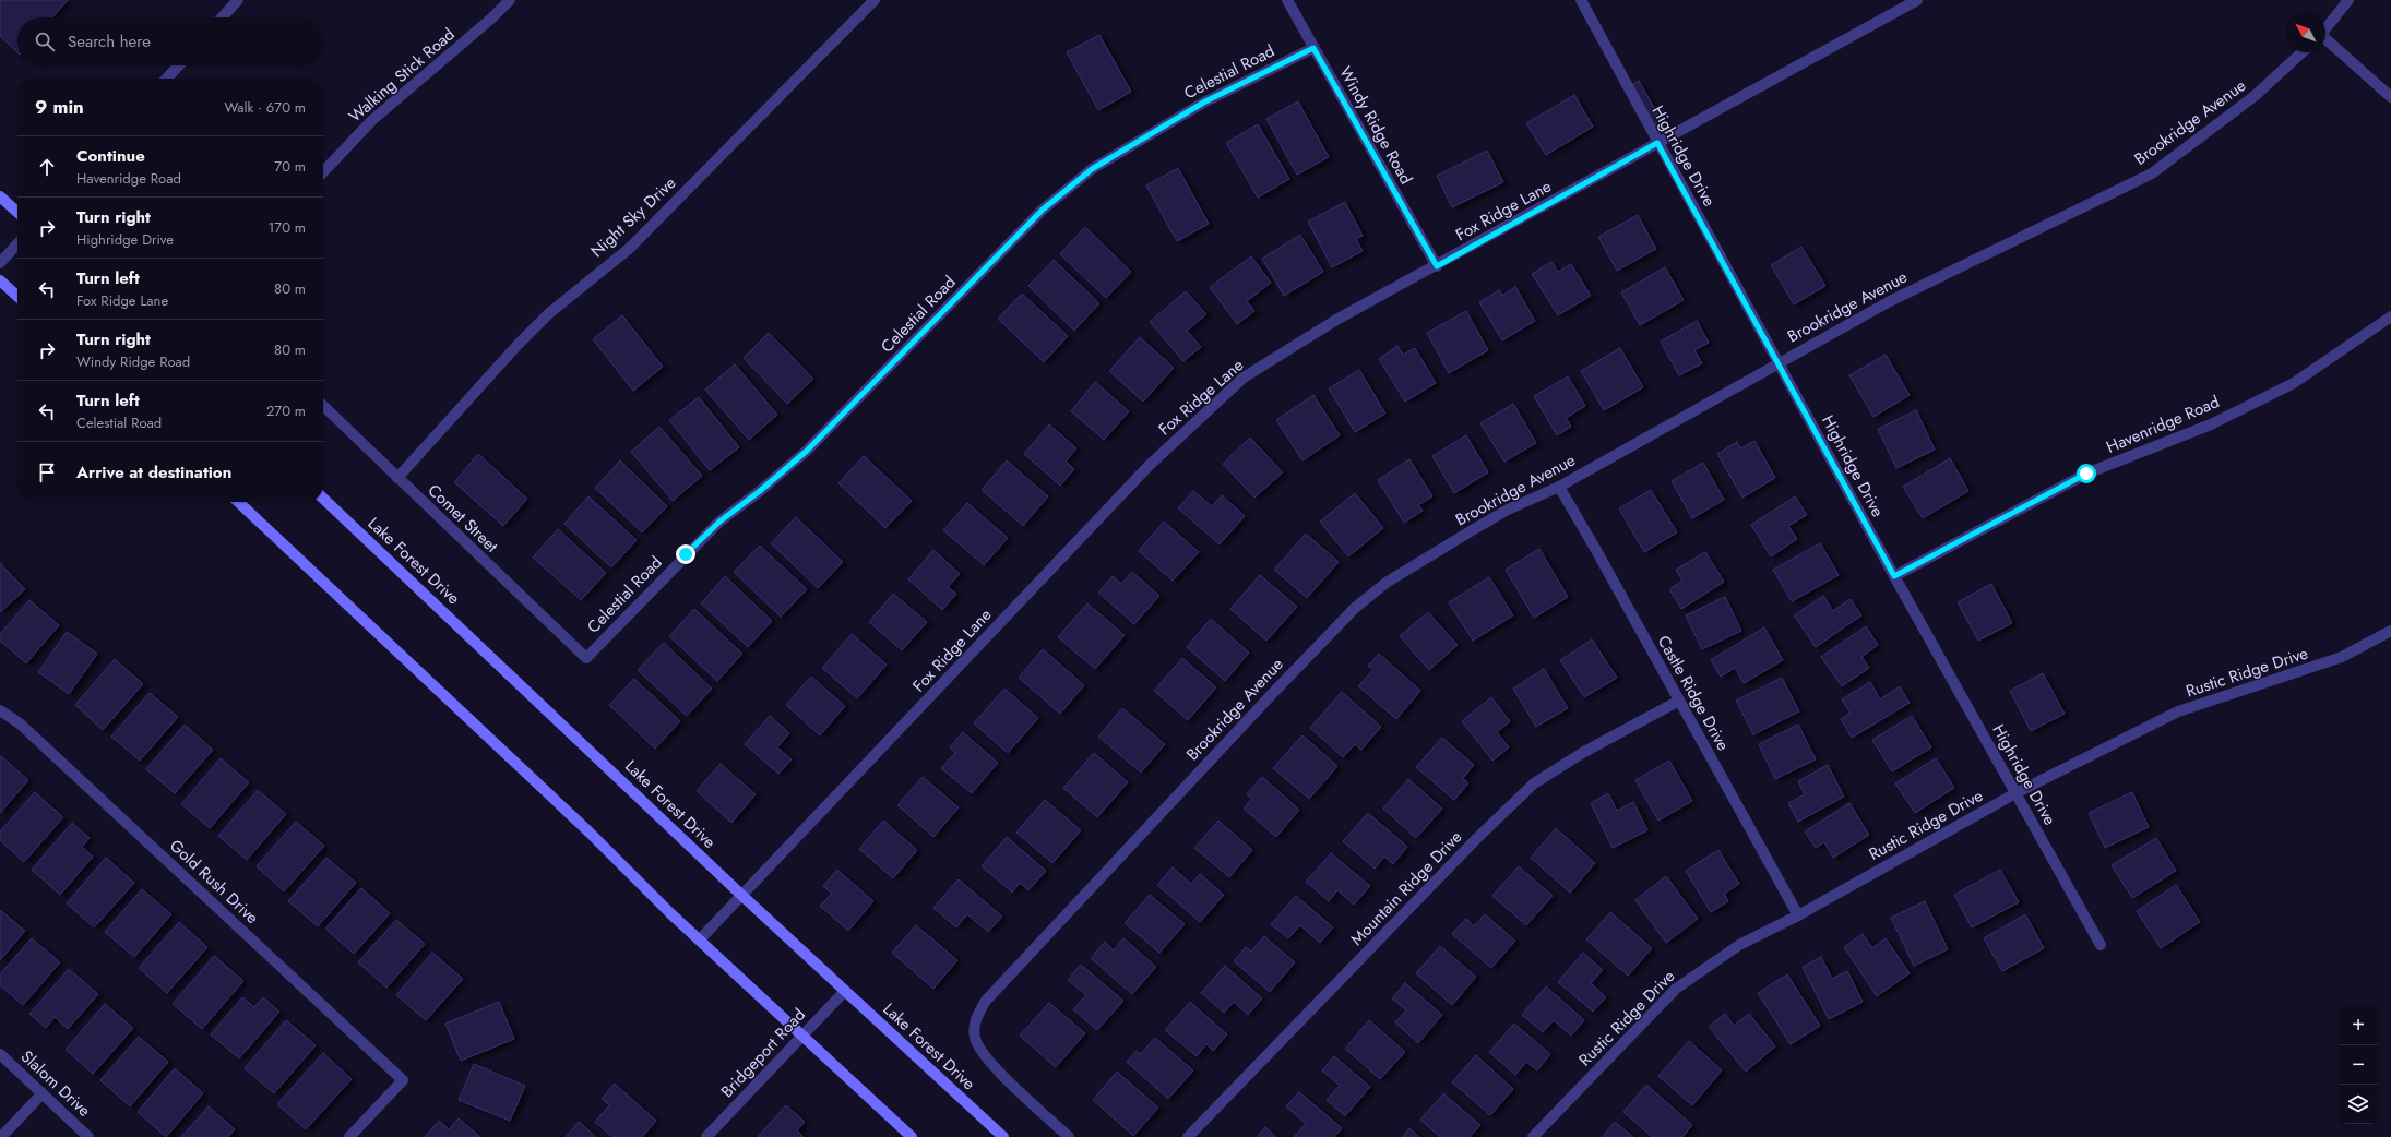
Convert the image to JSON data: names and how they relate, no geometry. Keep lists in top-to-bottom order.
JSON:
{
  "streets": {
    "main road": ["Lake Forest Drive"],
    "street": [
      "Celestial Road",
      "Walking Stick Road",
      "Brookridge Avenue",
      "Windy Ridge Road",
      "Highridge Drive",
      "Fox Ridge Lane",
      "Night Sky Drive",
      "Havenridge Road",
      "Comet Street",
      "Rustic Ridge Drive",
      "Castle Ridge Drive",
      "Gold Rush Drive",
      "Mountain Ridge Drive",
      "Bridgeport Road",
      "Slalom Drive"
    ]
  },
  "crossings": [
    ["Celestial Road", "Windy Ridge Road"],
    ["Celestial Road", "Comet Street"],
    ["Brookridge Avenue", "Highridge Drive"],
    ["Brookridge Avenue", "Castle Ridge Drive"],
    ["Windy Ridge Road", "Fox Ridge Lane"],
    ["Highridge Drive", "Fox Ridge Lane"],
    ["Highridge Drive", "Havenridge Road"],
    ["Highridge Drive", "Rustic Ridge Drive"],
    ["Fox Ridge Lane", "Lake Forest Drive"],
    ["Night Sky Drive", "Comet Street"],
    ["Lake Forest Drive", "Bridgeport Road"],
    ["Rustic Ridge Drive", "Castle Ridge Drive"],
    ["Castle Ridge Drive", "Mountain Ridge Drive"]
  ],
  "north": "top left",
  "page": {
    "search": "Search here",
    "heading": ["9 min", "Walk · 670 m"],
    "list": [
      ["Continue", "Havenridge Road", "70 m"],
      ["Turn right", "Highridge Drive", "170 m"],
      ["Turn left", "Fox Ridge Lane", "80 m"],
      ["Turn right", "Windy Ridge Road", "80 m"],
      ["Turn left", "Celestial Road", "270 m"],
      "Arrive at destination"
    ],
    "map_buttons": ["+", "−"]
  }
}
